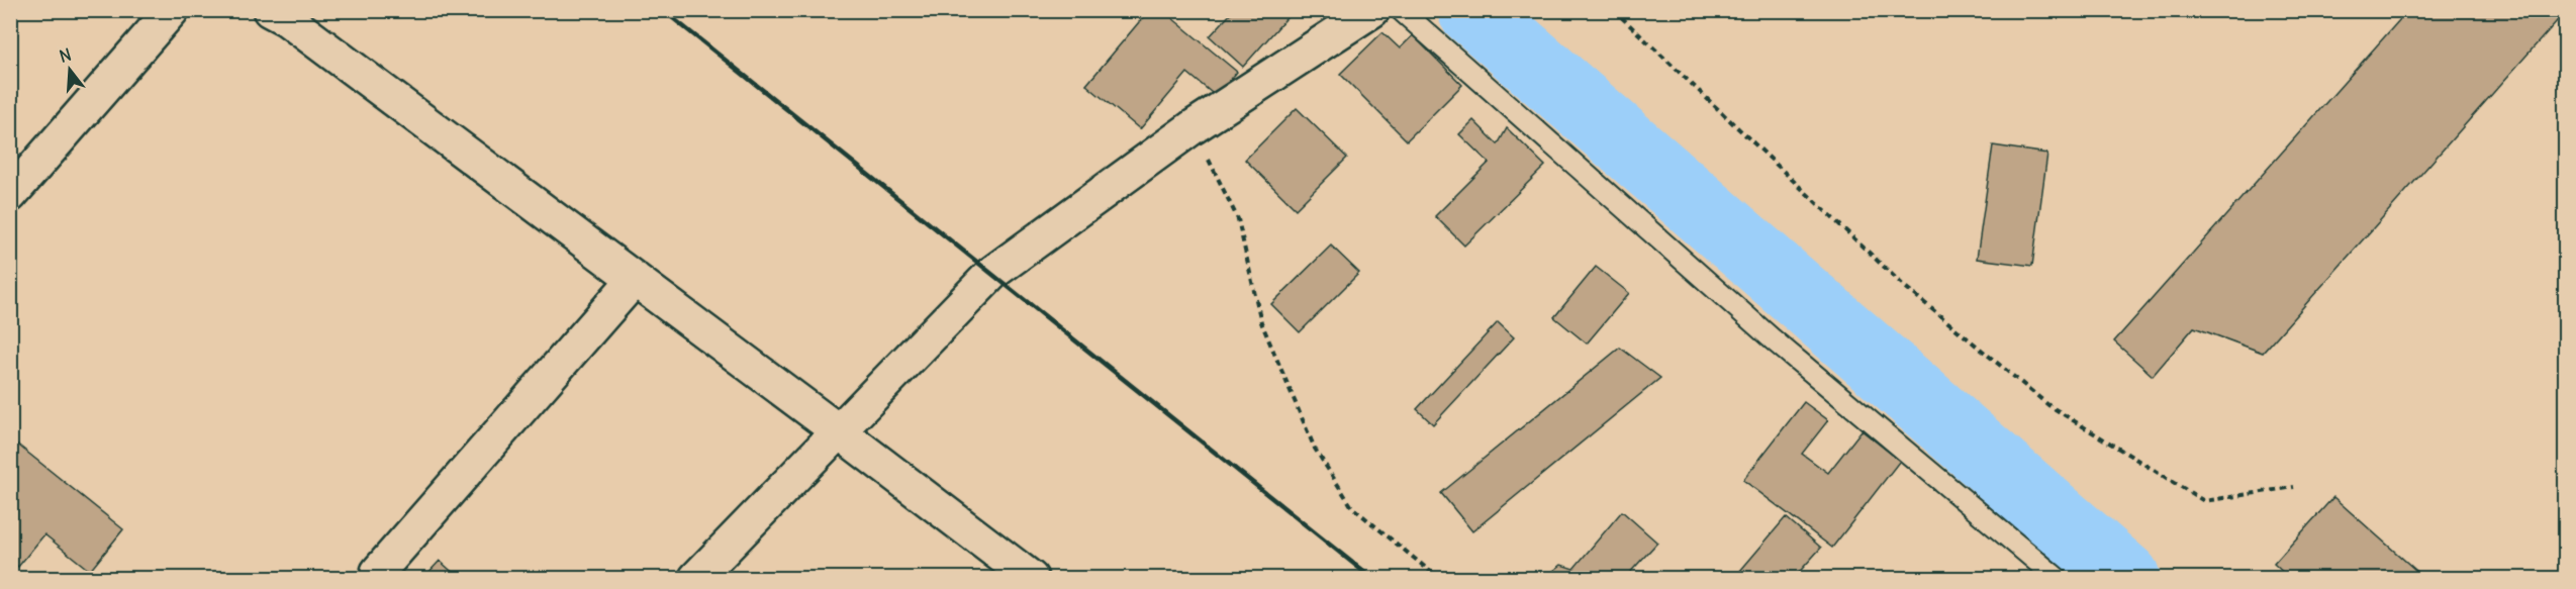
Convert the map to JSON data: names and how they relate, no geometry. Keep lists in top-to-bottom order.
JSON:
{
  "north": "top"
}
